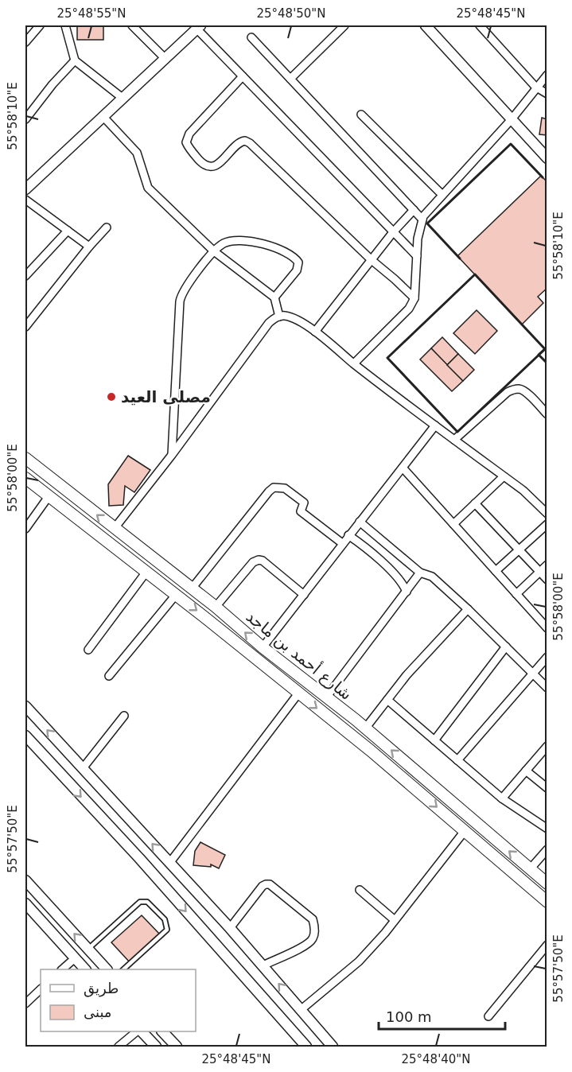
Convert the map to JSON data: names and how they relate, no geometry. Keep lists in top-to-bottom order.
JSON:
{
  "streets": {
    "main road": ["شارع أحمد بن ماجد"]
  },
  "places": ["مصلى العيد"],
  "legend": ["طريق", "مبنى"],
  "scale_bar": "100 m",
  "coordinates": [
    "25°48'55\"N",
    "25°48'50\"N",
    "25°48'45\"N",
    "55°58'10\"E",
    "55°58'00\"E",
    "55°57'50\"E",
    "25°48'40\"N"
  ]
}
